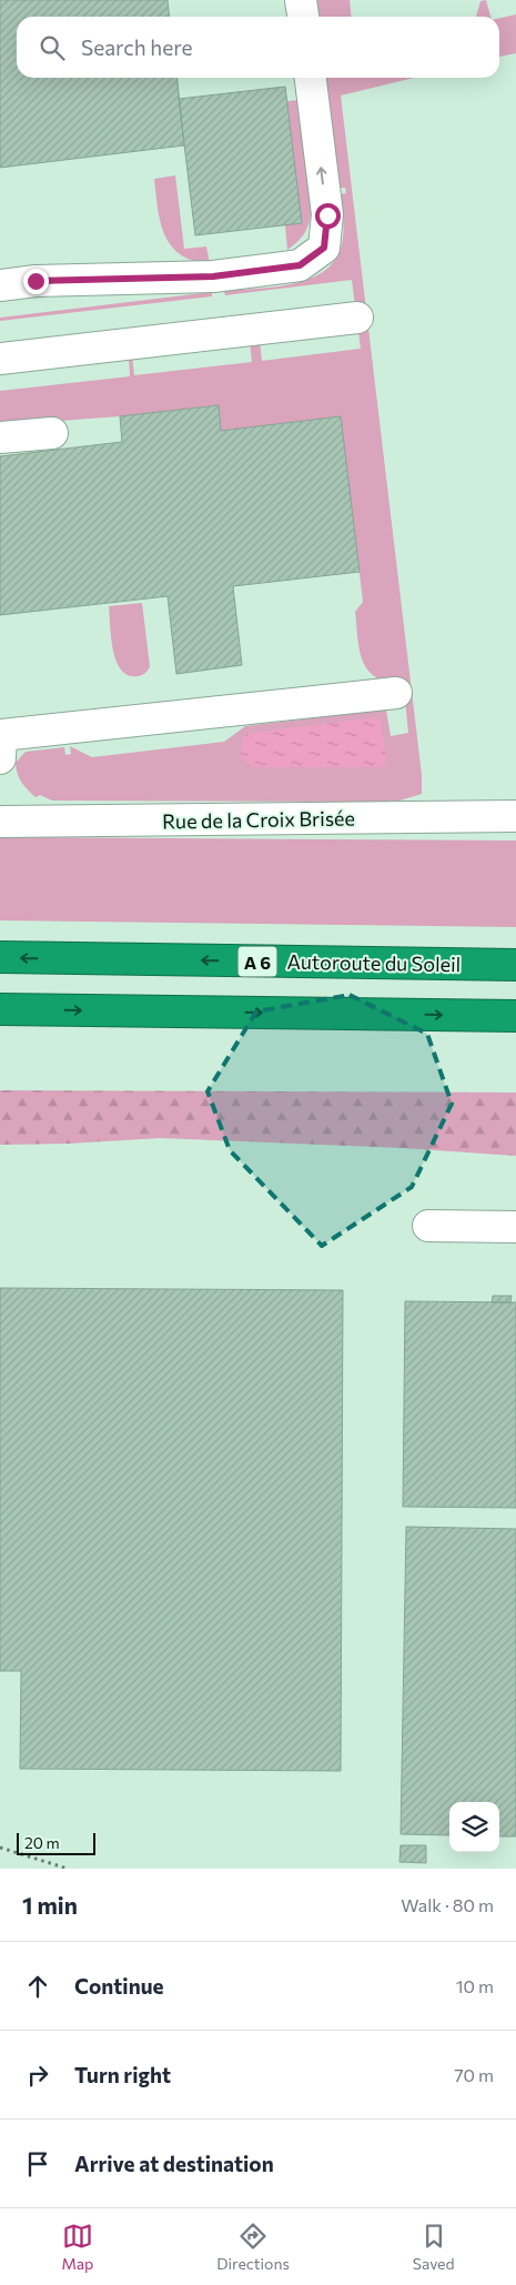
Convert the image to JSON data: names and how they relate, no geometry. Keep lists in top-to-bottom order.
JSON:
{
  "streets": {
    "highway": ["A 6", "Autoroute du Soleil"],
    "street": ["Rue de la Croix Brisée"]
  },
  "scale_bar": "20 m",
  "page": {
    "search": "Search here",
    "scale": "20 m",
    "heading": ["1 min", "Walk · 80 m"],
    "list": [
      ["Continue", "10 m"],
      ["Turn right", "70 m"],
      "Arrive at destination"
    ],
    "nav": ["Map", "Directions", "Saved"]
  }
}
